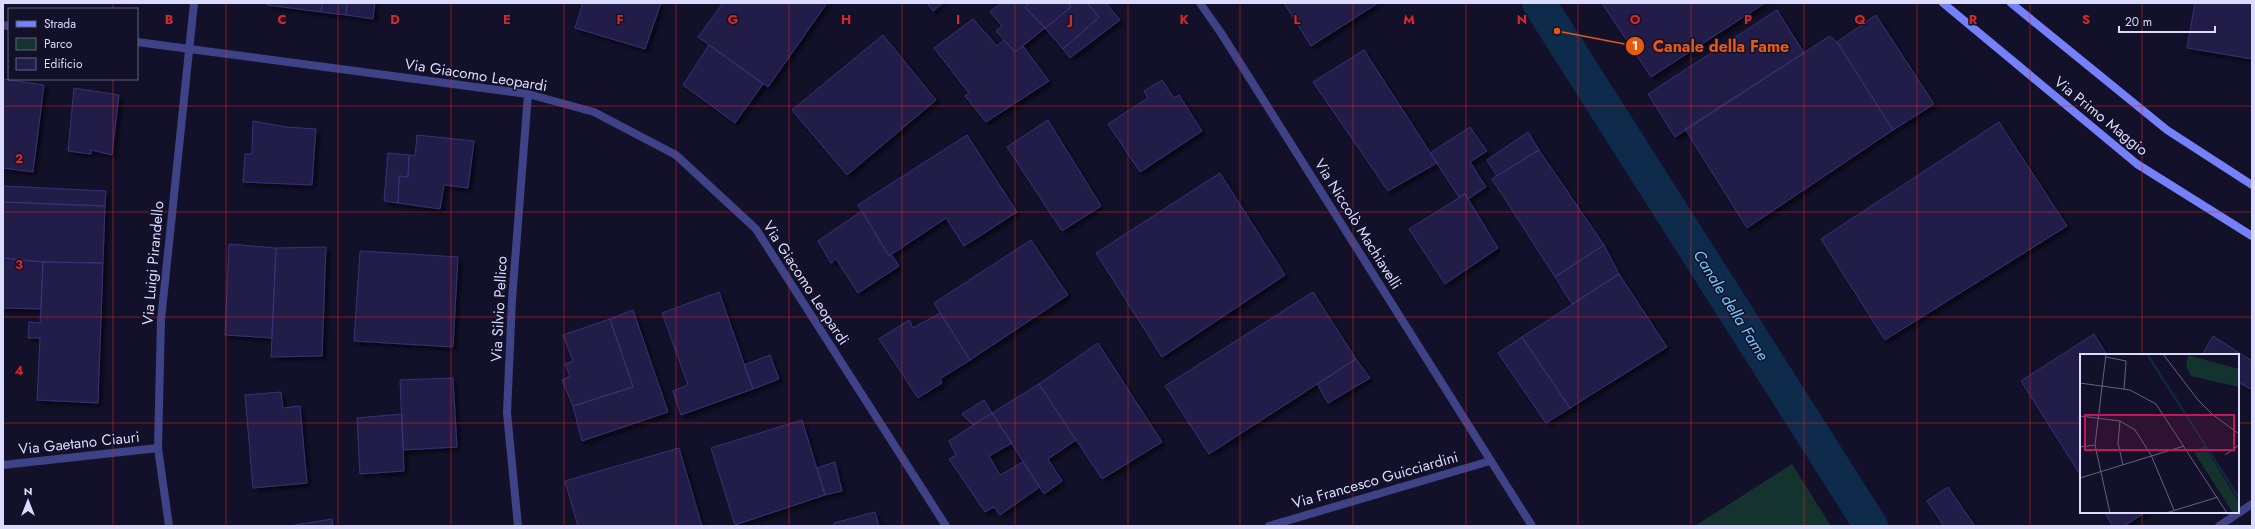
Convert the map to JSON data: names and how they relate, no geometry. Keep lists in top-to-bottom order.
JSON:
{
  "streets": {
    "main road": ["Via Primo Maggio"],
    "street": [
      "Via Giacomo Leopardi",
      "Via Niccolò Machiavelli",
      "Via Luigi Pirandello",
      "Via Silvio Pellico",
      "Via Gaetano Ciauri",
      "Via Francesco Guicciardini"
    ]
  },
  "crossings": [
    ["Via Giacomo Leopardi", "Via Luigi Pirandello"],
    ["Via Giacomo Leopardi", "Via Silvio Pellico"],
    ["Via Niccolò Machiavelli", "Via Francesco Guicciardini"],
    ["Via Luigi Pirandello", "Via Gaetano Ciauri"]
  ],
  "water": ["Canale della Fame"],
  "places": ["Canale della Fame"],
  "legend": ["Strada", "Parco", "Edificio"],
  "scale_bar": "20 m",
  "north": "top",
  "grid": {
    "columns": [
      "B",
      "C",
      "D",
      "E",
      "F",
      "G",
      "H",
      "I",
      "J",
      "K",
      "L",
      "M",
      "N",
      "O",
      "P",
      "Q",
      "R",
      "S"
    ],
    "rows": ["2", "3", "4"]
  }
}
